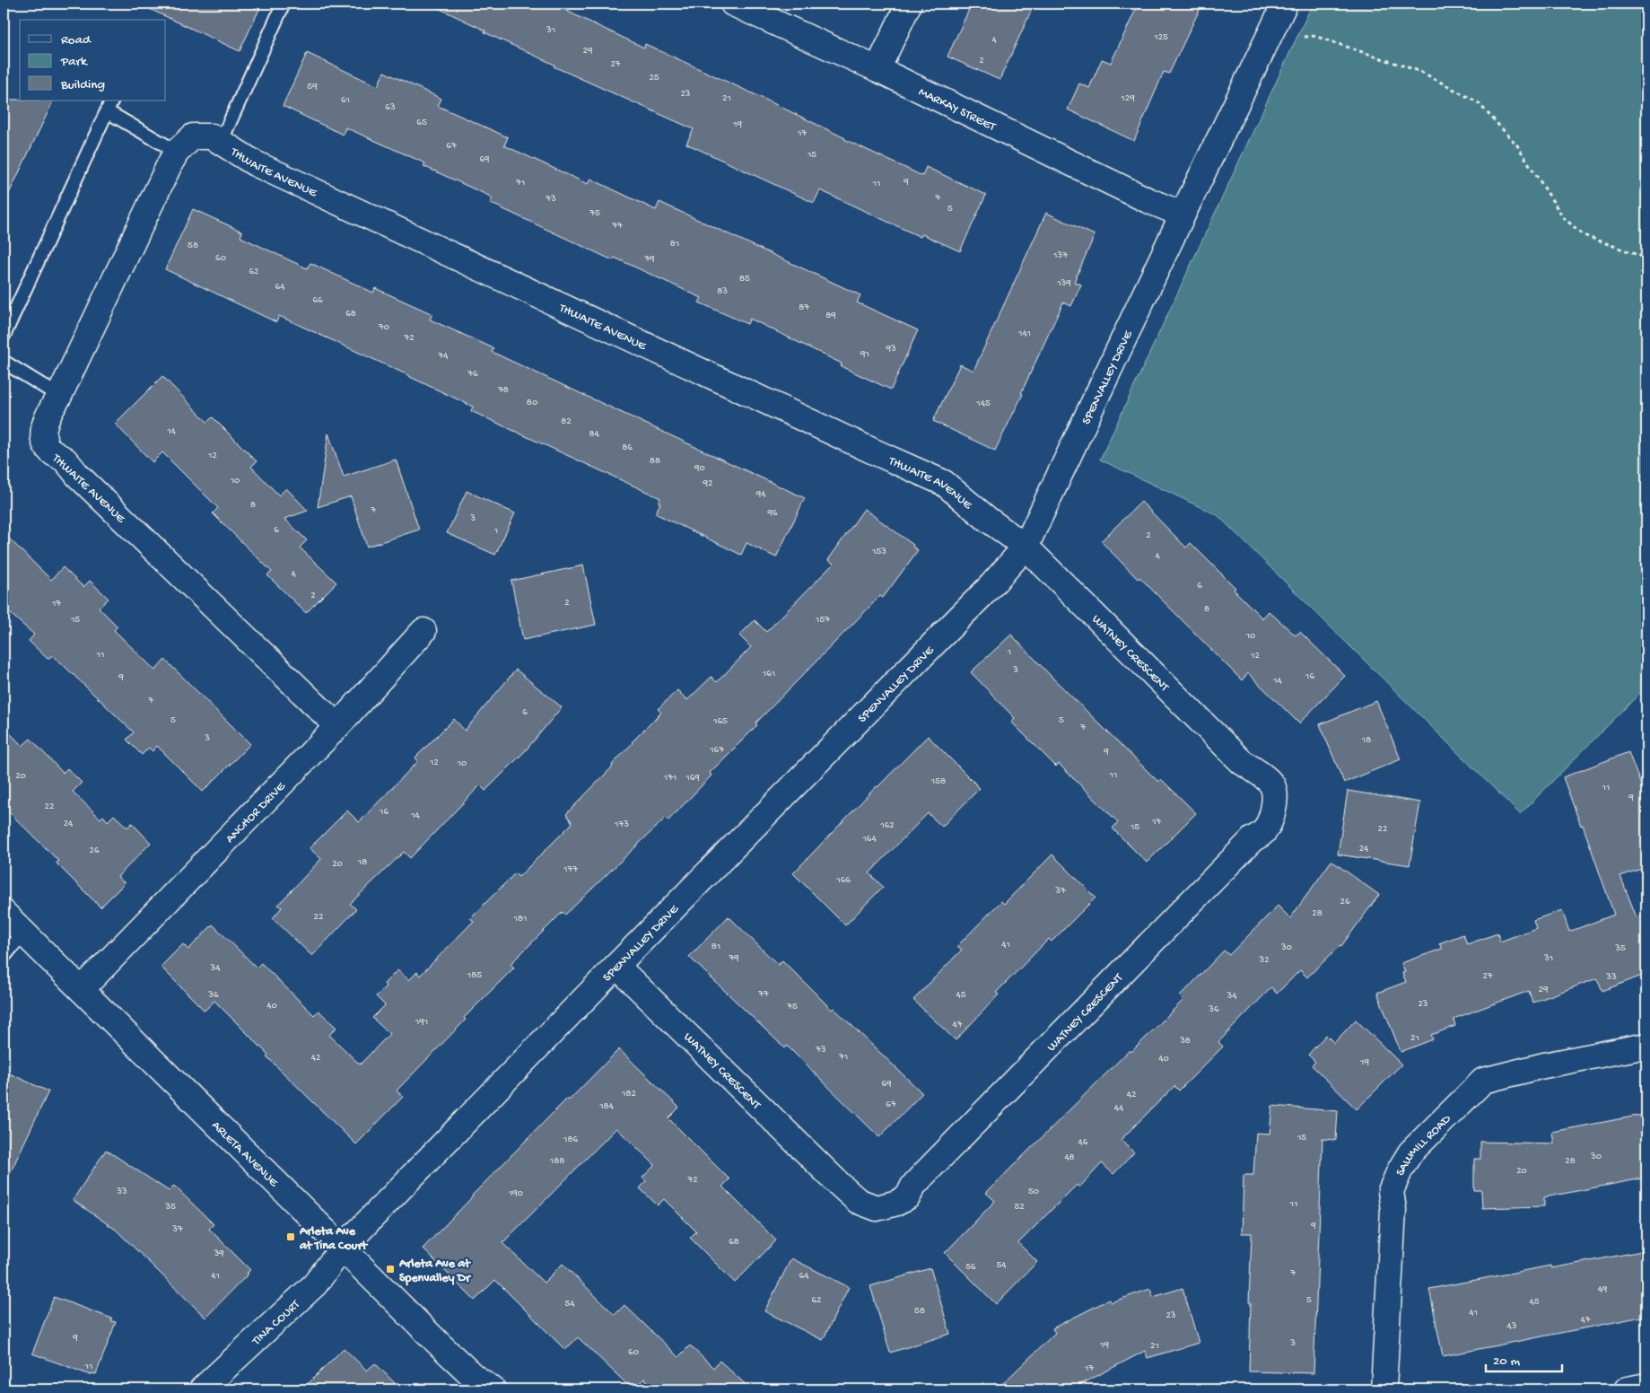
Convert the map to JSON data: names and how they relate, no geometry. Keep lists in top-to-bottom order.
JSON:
{
  "streets": {
    "street": [
      "MARKAY STREET",
      "THWAITE AVENUE",
      "SPENVALLEY DRIVE",
      "WATNEY CRESCENT",
      "ANCHOR DRIVE",
      "SAWMILL ROAD",
      "ARLETA AVENUE",
      "TINA COURT"
    ]
  },
  "crossings": [
    ["MARKAY STREET", "SPENVALLEY DRIVE"],
    ["THWAITE AVENUE", "SPENVALLEY DRIVE"],
    ["THWAITE AVENUE", "WATNEY CRESCENT"],
    ["THWAITE AVENUE", "ANCHOR DRIVE"],
    ["SPENVALLEY DRIVE", "WATNEY CRESCENT"],
    ["SPENVALLEY DRIVE", "ARLETA AVENUE"],
    ["SPENVALLEY DRIVE", "TINA COURT"],
    ["ANCHOR DRIVE", "ARLETA AVENUE"],
    ["ARLETA AVENUE", "TINA COURT"]
  ],
  "places": {
    "transit": ["Arleta Ave at Tina Court", "Arleta Ave at Spenvalley Dr"]
  },
  "house_numbers": [
    "31",
    "125",
    "4",
    "29",
    "2",
    "27",
    "25",
    "59",
    "23",
    "21",
    "129",
    "61",
    "63",
    "65",
    "19",
    "17",
    "67",
    "15",
    "69",
    "9",
    "71",
    "11",
    "7",
    "73",
    "5",
    "75",
    "77",
    "81",
    "58",
    "137",
    "60",
    "79",
    "62",
    "85",
    "139",
    "64",
    "83",
    "66",
    "87",
    "68",
    "89",
    "70",
    "141",
    "72",
    "93",
    "91",
    "74",
    "76",
    "78",
    "80",
    "145",
    "82",
    "14",
    "84",
    "86",
    "12",
    "88",
    "90",
    "10",
    "92",
    "94",
    "8",
    "7",
    "96",
    "3",
    "6",
    "1",
    "2",
    "153",
    "4",
    "4",
    "6",
    "2",
    "2",
    "17",
    "8",
    "15",
    "157",
    "10",
    "1",
    "11",
    "12",
    "3",
    "161",
    "16",
    "9",
    "14",
    "7",
    "6",
    "5",
    "5",
    "165",
    "7",
    "3",
    "18",
    "167",
    "9",
    "12",
    "10",
    "11",
    "20",
    "171",
    "169",
    "158",
    "11",
    "9",
    "22",
    "16",
    "14",
    "17",
    "24",
    "173",
    "162",
    "15",
    "22",
    "164",
    "24",
    "26",
    "18",
    "20",
    "177",
    "166",
    "37",
    "26",
    "28",
    "22",
    "181",
    "41",
    "81",
    "30",
    "35",
    "79",
    "31",
    "32",
    "34",
    "185",
    "27",
    "33",
    "29",
    "77",
    "36",
    "45",
    "34",
    "23",
    "40",
    "75",
    "36",
    "191",
    "47",
    "21",
    "38",
    "73",
    "71",
    "42",
    "40",
    "19",
    "69",
    "182",
    "42",
    "67",
    "184",
    "44",
    "15",
    "186",
    "46",
    "30",
    "48",
    "188",
    "28",
    "20",
    "72",
    "33",
    "50",
    "190",
    "11",
    "35",
    "52",
    "9",
    "37",
    "68",
    "39",
    "54",
    "56",
    "7",
    "41",
    "64",
    "49",
    "62",
    "5",
    "45",
    "54",
    "58",
    "41",
    "23",
    "47",
    "43",
    "9",
    "3",
    "19",
    "21",
    "60",
    "11",
    "17"
  ],
  "legend": ["Road", "Park", "Building"],
  "scale_bar": "20 m"
}
